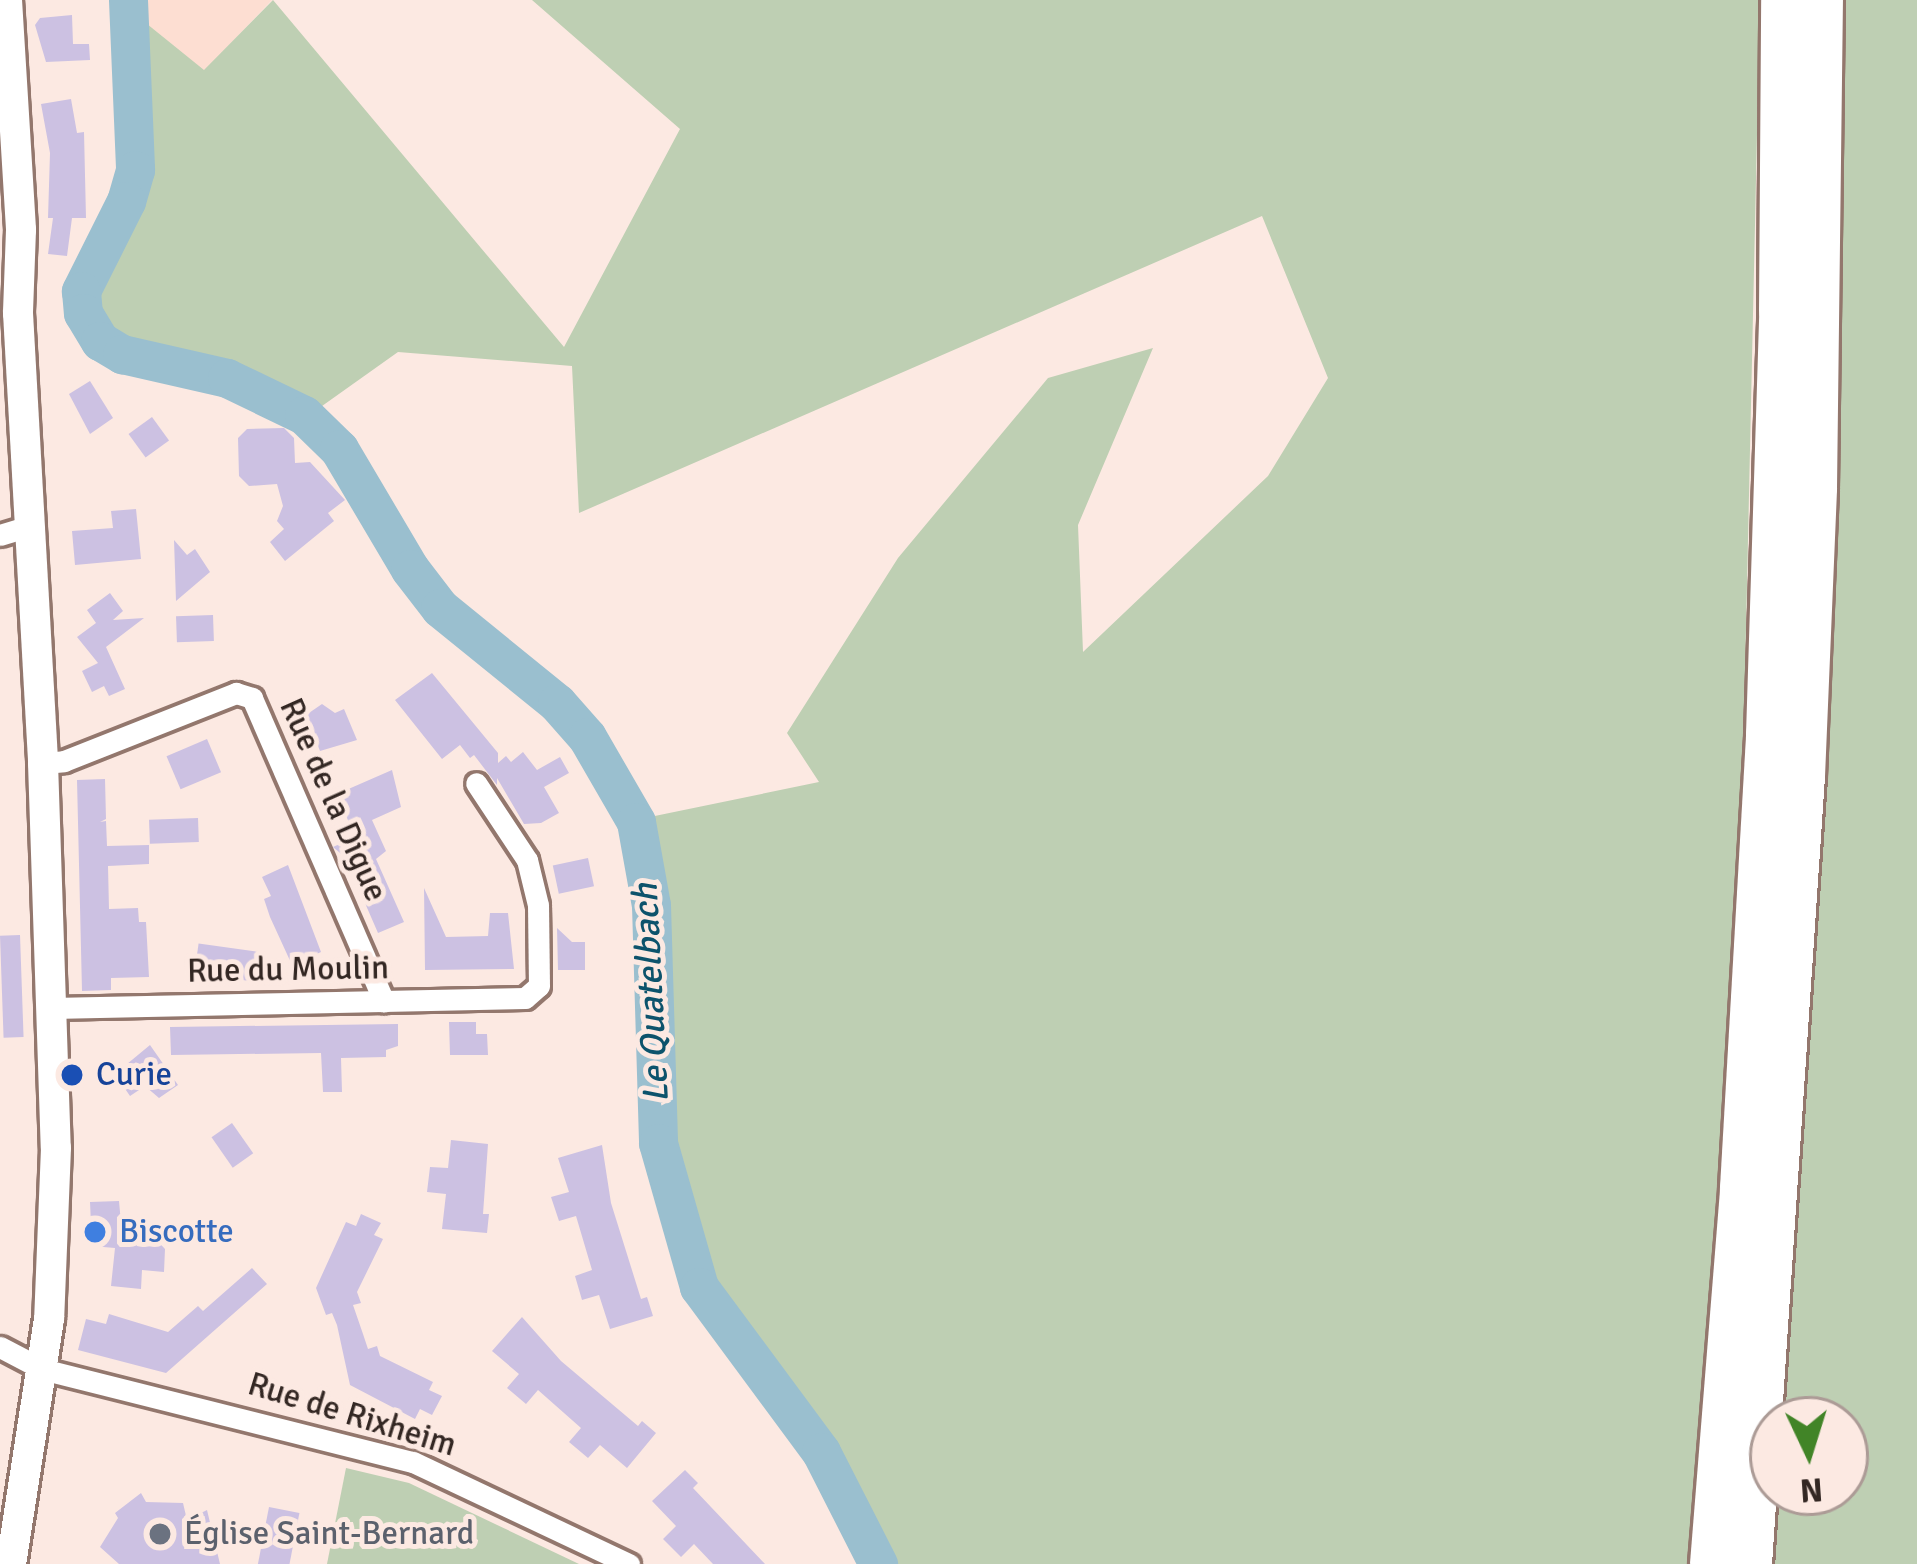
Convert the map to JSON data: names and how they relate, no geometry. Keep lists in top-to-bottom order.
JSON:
{
  "streets": {
    "street": ["Rue de la Digue", "Rue du Moulin", "Rue de Rixheim"]
  },
  "crossings": [
    ["Rue de la Digue", "Rue du Moulin"]
  ],
  "water": ["Le Quatelbach"],
  "places": ["Curie", "Biscotte", "Église Saint-Bernard"],
  "north": "bottom"
}
